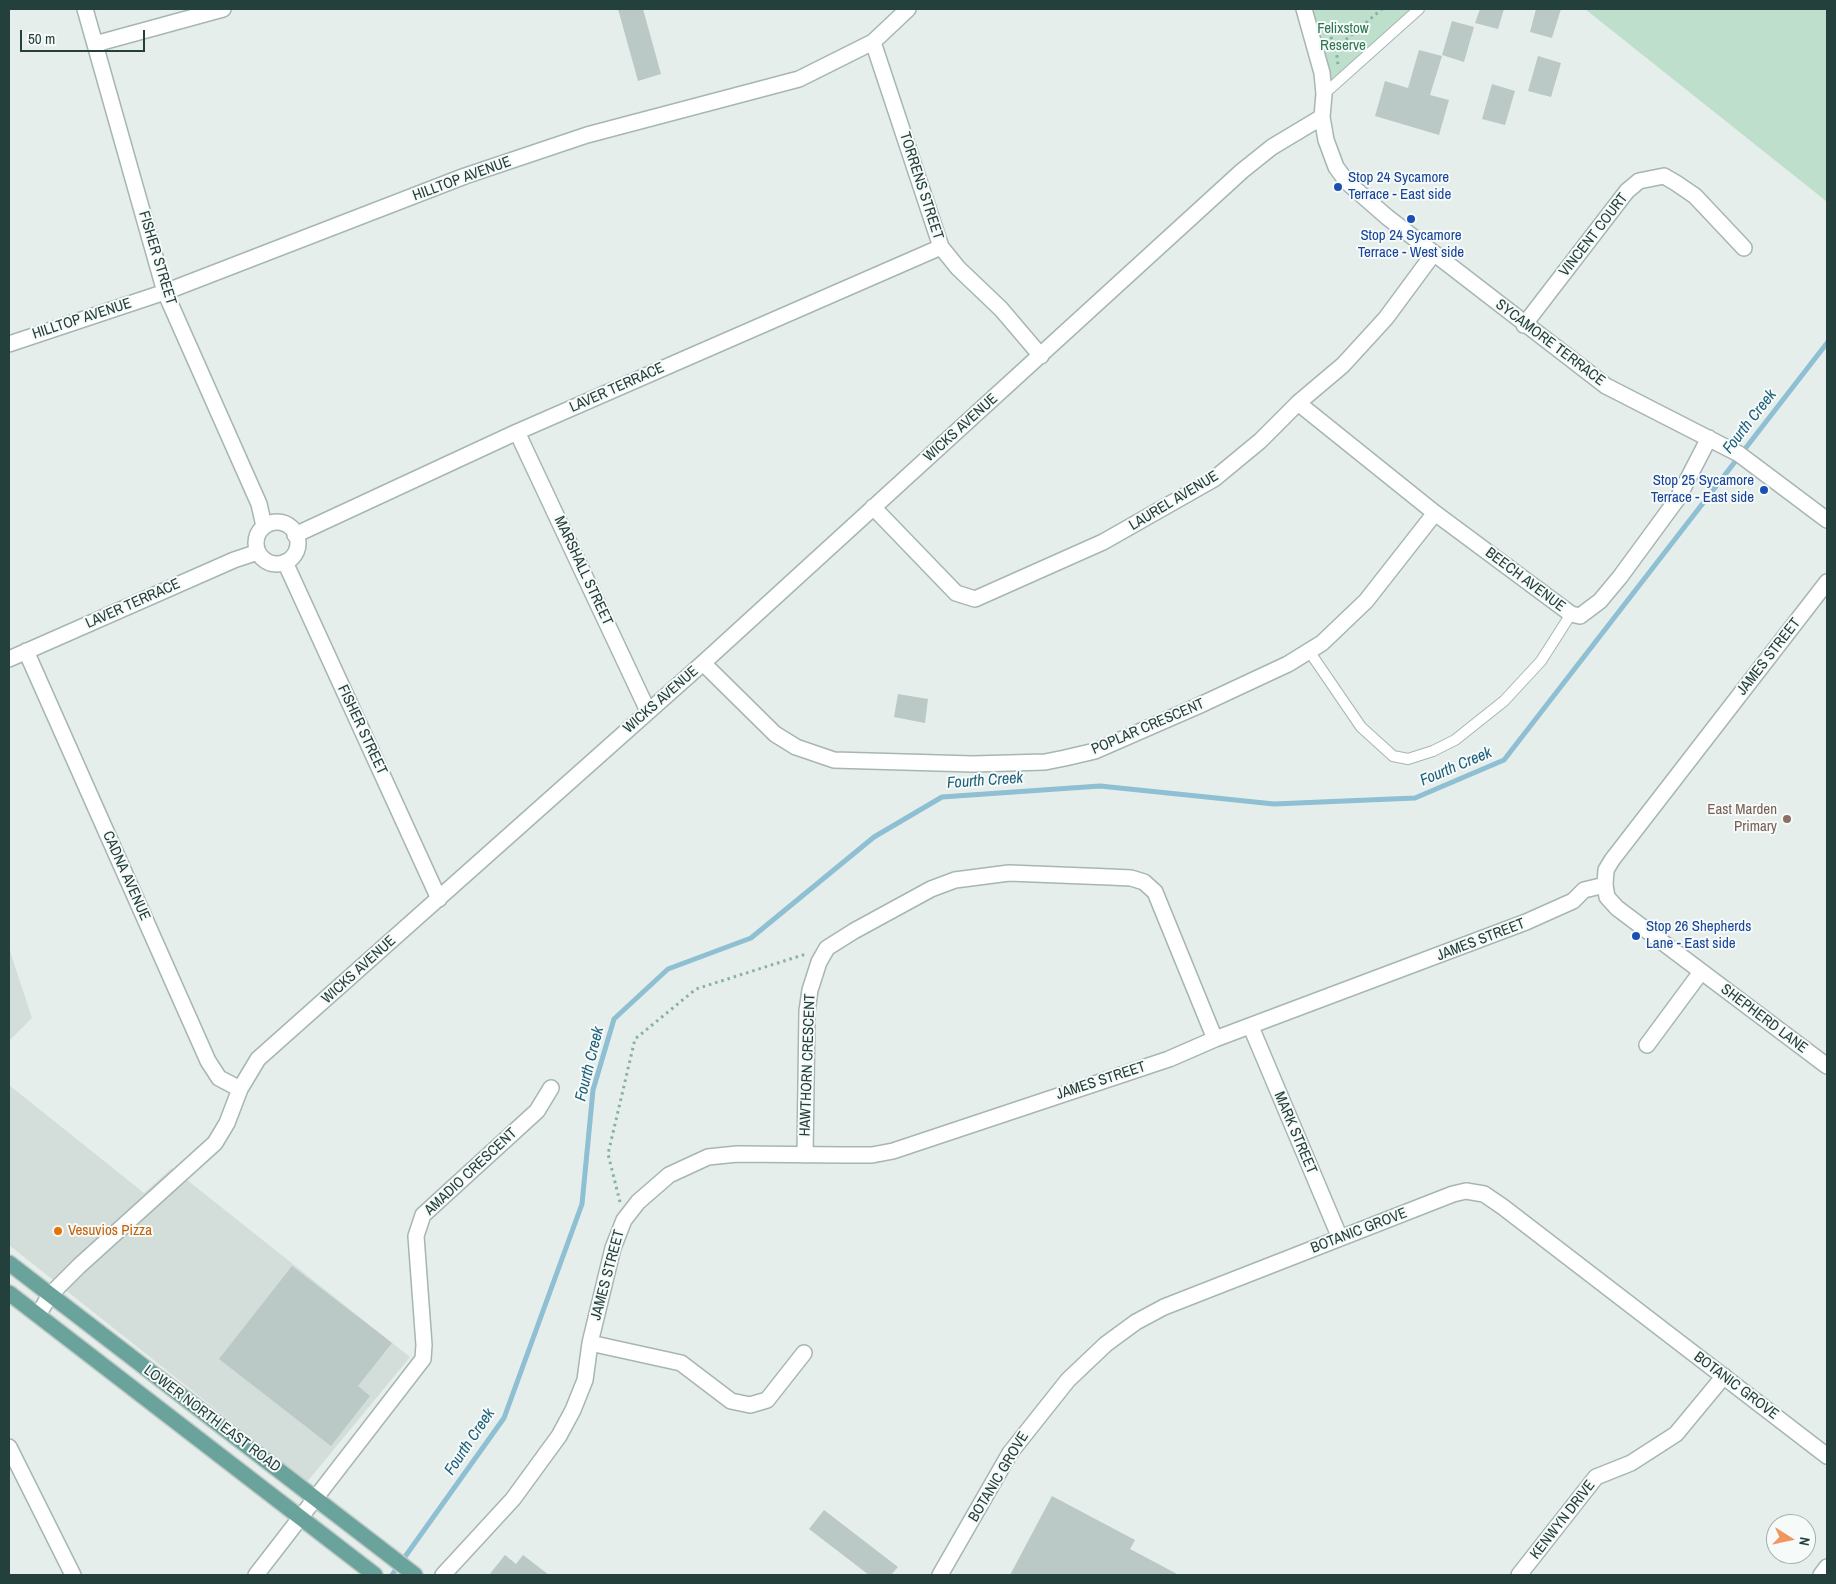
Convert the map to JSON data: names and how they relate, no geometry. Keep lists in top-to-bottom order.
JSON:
{
  "streets": {
    "main road": ["LOWER NORTH EAST ROAD"],
    "street": [
      "HILLTOP AVENUE",
      "TORRENS STREET",
      "VINCENT COURT",
      "FISHER STREET",
      "SYCAMORE TERRACE",
      "LAVER TERRACE",
      "WICKS AVENUE",
      "LAUREL AVENUE",
      "MARSHALL STREET",
      "BEECH AVENUE",
      "JAMES STREET",
      "POPLAR CRESCENT",
      "CADNA AVENUE",
      "SHEPHERD LANE",
      "HAWTHORN CRESCENT",
      "MARK STREET",
      "AMADIO CRESCENT",
      "BOTANIC GROVE",
      "KENWYN DRIVE"
    ]
  },
  "crossings": [
    ["HILLTOP AVENUE", "TORRENS STREET"],
    ["HILLTOP AVENUE", "FISHER STREET"],
    ["TORRENS STREET", "LAVER TERRACE"],
    ["TORRENS STREET", "WICKS AVENUE"],
    ["VINCENT COURT", "SYCAMORE TERRACE"],
    ["FISHER STREET", "LAVER TERRACE"],
    ["FISHER STREET", "WICKS AVENUE"],
    ["SYCAMORE TERRACE", "WICKS AVENUE"],
    ["SYCAMORE TERRACE", "LAUREL AVENUE"],
    ["SYCAMORE TERRACE", "BEECH AVENUE"],
    ["LAVER TERRACE", "MARSHALL STREET"],
    ["LAVER TERRACE", "CADNA AVENUE"],
    ["WICKS AVENUE", "LAUREL AVENUE"],
    ["WICKS AVENUE", "MARSHALL STREET"],
    ["WICKS AVENUE", "POPLAR CRESCENT"],
    ["WICKS AVENUE", "CADNA AVENUE"],
    ["WICKS AVENUE", "LOWER NORTH EAST ROAD"],
    ["LAUREL AVENUE", "BEECH AVENUE"],
    ["BEECH AVENUE", "POPLAR CRESCENT"],
    ["JAMES STREET", "SHEPHERD LANE"],
    ["JAMES STREET", "HAWTHORN CRESCENT"],
    ["JAMES STREET", "MARK STREET"],
    ["MARK STREET", "BOTANIC GROVE"],
    ["AMADIO CRESCENT", "LOWER NORTH EAST ROAD"],
    ["BOTANIC GROVE", "KENWYN DRIVE"]
  ],
  "water": ["Fourth Creek"],
  "parks": ["Felixstow Reserve"],
  "places": [
    "Stop 24 Sycamore Terrace - East side",
    "Stop 24 Sycamore Terrace - West side",
    "Stop 25 Sycamore Terrace - East side",
    "East Marden Primary",
    "Stop 26 Shepherds Lane - East side",
    "Vesuvios Pizza"
  ],
  "scale_bar": "50 m",
  "north": "right"
}
